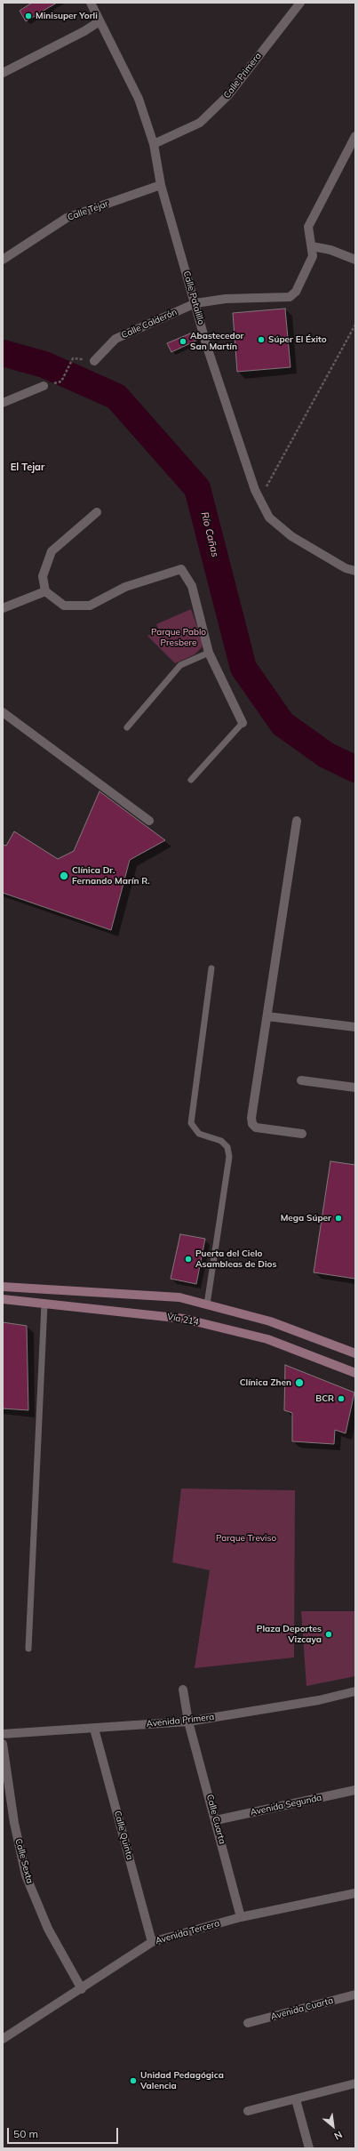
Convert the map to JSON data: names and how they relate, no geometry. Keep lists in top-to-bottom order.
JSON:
{
  "streets": {
    "main road": ["Vía 214"],
    "street": [
      "Calle Primera",
      "Calle Tejar",
      "Calle Patalillo",
      "Calle Calderón",
      "Avenida Primera",
      "Avenida Segunda",
      "Calle Cuarta",
      "Calle Quinta",
      "Calle Sexta",
      "Avenida Tercera",
      "Avenida Cuarta"
    ]
  },
  "crossings": [
    ["Calle Primera", "Calle Patalillo"],
    ["Calle Tejar", "Calle Patalillo"],
    ["Calle Patalillo", "Calle Calderón"],
    ["Avenida Primera", "Calle Cuarta"],
    ["Avenida Primera", "Calle Quinta"],
    ["Avenida Segunda", "Calle Cuarta"],
    ["Calle Cuarta", "Avenida Tercera"],
    ["Calle Quinta", "Avenida Tercera"],
    ["Calle Sexta", "Avenida Tercera"]
  ],
  "districts": ["El Tejar"],
  "water": ["Río Cañas"],
  "parks": ["Parque Pablo Presbere", "Parque Treviso"],
  "places": [
    "Minisuper Yorli",
    "Súper El Éxito",
    "Abastecedor San Martín",
    "Clínica Dr. Fernando Marín R.",
    "Mega Súper",
    "Puerta del Cielo Asambleas de Dios",
    "Clínica Zhen",
    "BCR",
    "Plaza Deportes Vizcaya",
    "Unidad Pedagógica Valencia"
  ],
  "scale_bar": "50 m",
  "north": "bottom right"
}
